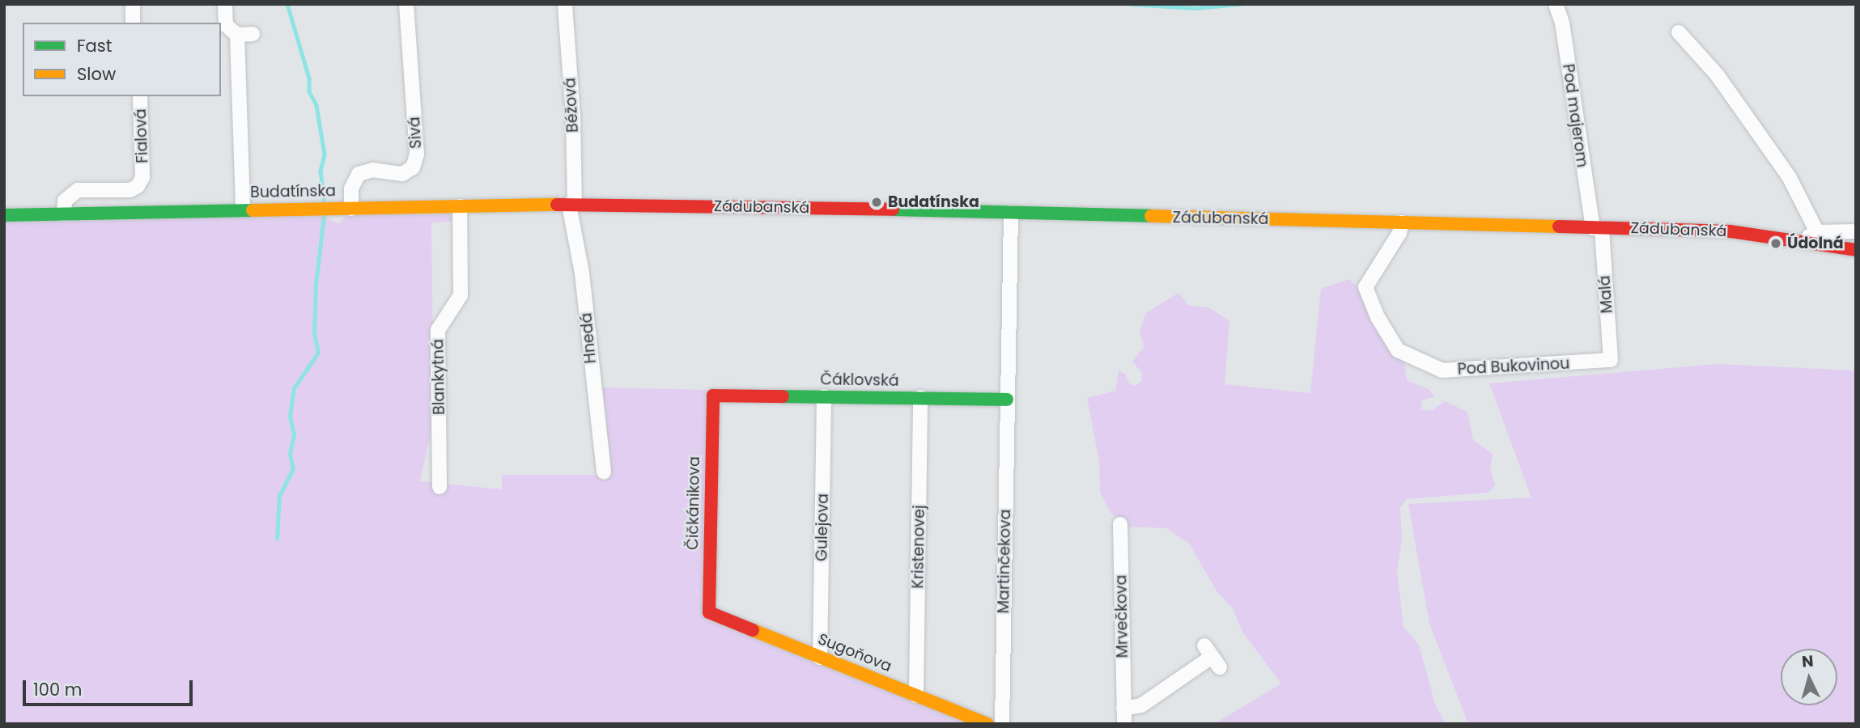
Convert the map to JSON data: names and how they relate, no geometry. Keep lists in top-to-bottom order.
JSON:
{
  "streets": {
    "street": [
      "Béžová",
      "Pod majerom",
      "Sivá",
      "Fialová",
      "Budatínska",
      "Zádubanská",
      "Malá",
      "Hnedá",
      "Pod Bukovinou",
      "Blankytná",
      "Čáklovská",
      "Čičkánikova",
      "Gulejova",
      "Kristenovej",
      "Martinčekova",
      "Mrvečkova",
      "Sugoňova"
    ]
  },
  "crossings": [
    ["Béžová", "Budatínska"],
    ["Béžová", "Zádubanská"],
    ["Béžová", "Hnedá"],
    ["Pod majerom", "Zádubanská"],
    ["Pod majerom", "Malá"],
    ["Sivá", "Budatínska"],
    ["Fialová", "Budatínska"],
    ["Budatínska", "Zádubanská"],
    ["Budatínska", "Hnedá"],
    ["Budatínska", "Blankytná"],
    ["Zádubanská", "Malá"],
    ["Zádubanská", "Hnedá"],
    ["Zádubanská", "Pod Bukovinou"],
    ["Zádubanská", "Martinčekova"],
    ["Malá", "Pod Bukovinou"],
    ["Čáklovská", "Čičkánikova"],
    ["Čáklovská", "Gulejova"],
    ["Čáklovská", "Kristenovej"],
    ["Čáklovská", "Martinčekova"],
    ["Čičkánikova", "Sugoňova"],
    ["Gulejova", "Sugoňova"],
    ["Kristenovej", "Sugoňova"]
  ],
  "places": ["Budatínska", "Údolná"],
  "legend": ["Fast", "Slow"],
  "scale_bar": "100 m",
  "north": "top"
}
